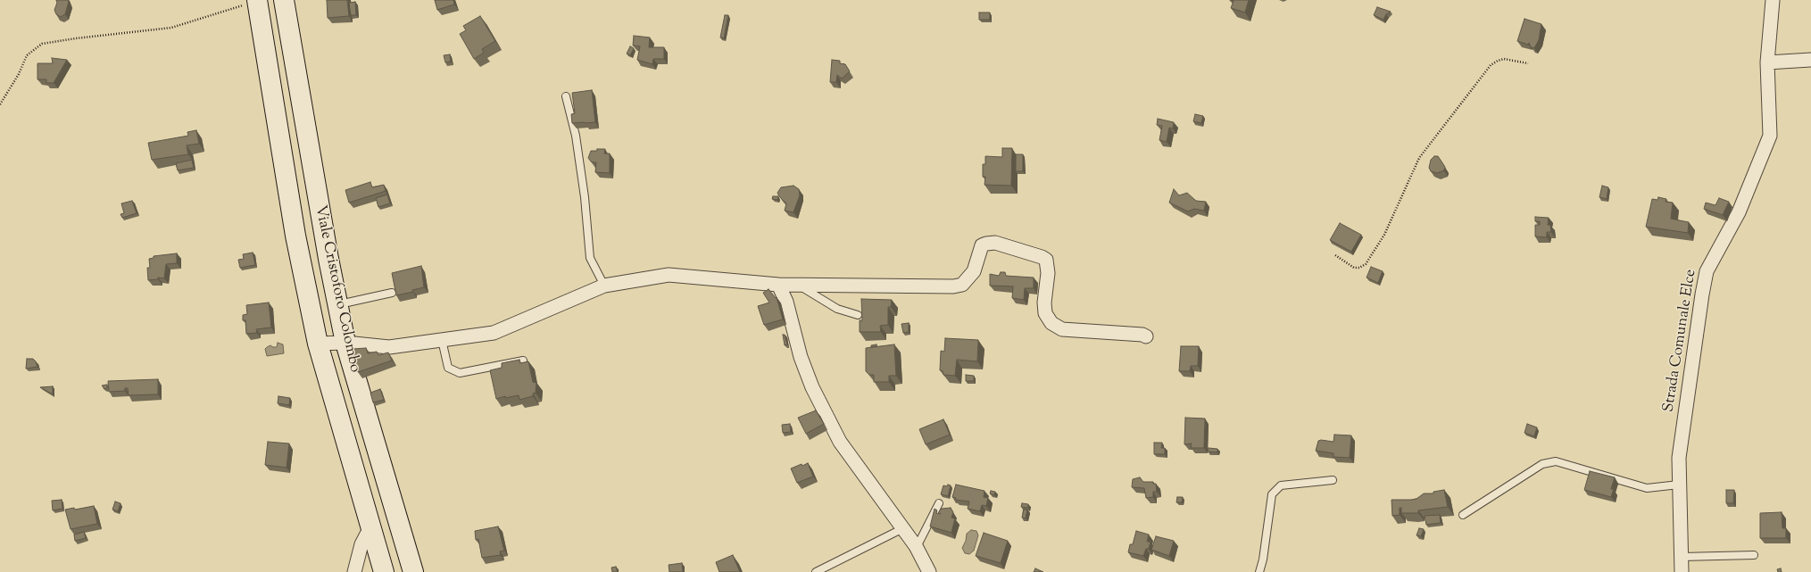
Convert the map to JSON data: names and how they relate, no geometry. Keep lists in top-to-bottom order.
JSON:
{
  "streets": {
    "main road": ["Viale Cristoforo Colombo"],
    "street": ["Strada Comunale Elce"]
  }
}
